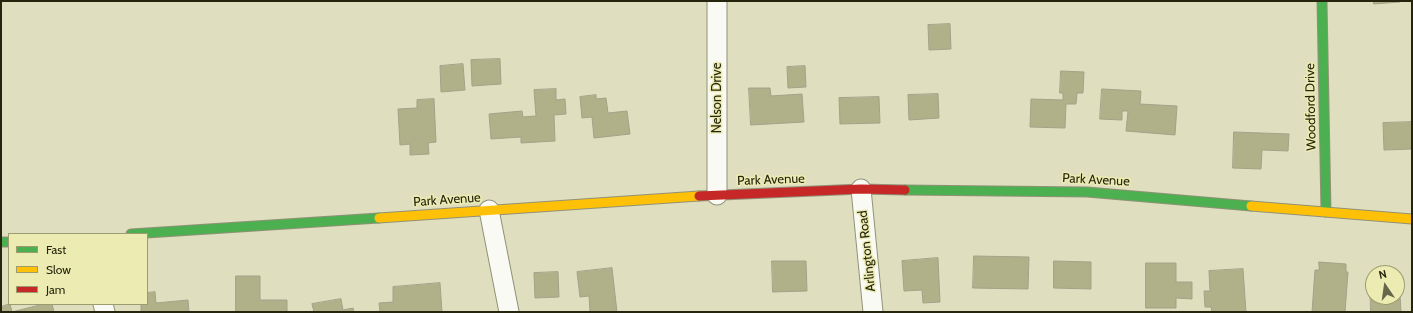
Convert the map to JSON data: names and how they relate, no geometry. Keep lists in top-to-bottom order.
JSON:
{
  "streets": {
    "street": [
      "Nelson Drive",
      "Woodford Drive",
      "Park Avenue",
      "Arlington Road"
    ]
  },
  "crossings": [
    ["Nelson Drive", "Park Avenue"],
    ["Woodford Drive", "Park Avenue"],
    ["Park Avenue", "Arlington Road"]
  ],
  "legend": ["Fast", "Slow", "Jam"],
  "north": "top"
}
